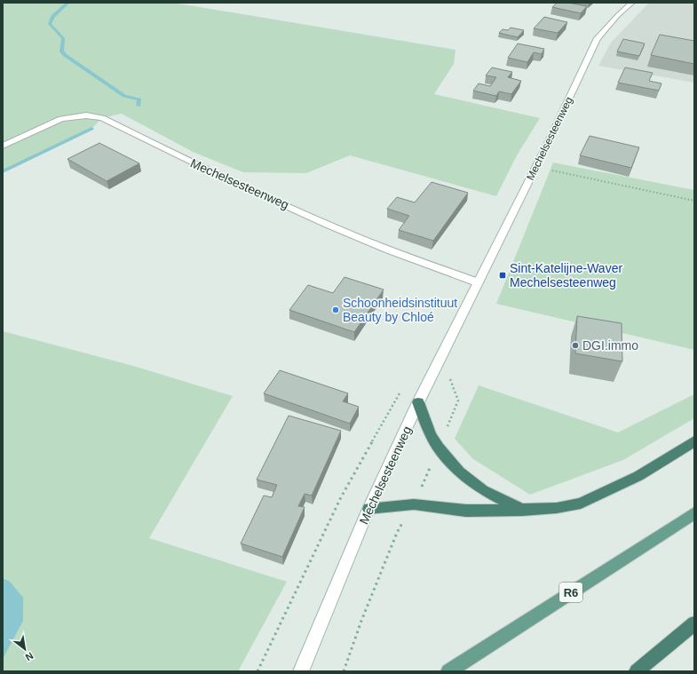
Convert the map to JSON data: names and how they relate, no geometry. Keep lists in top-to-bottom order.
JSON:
{
  "streets": {
    "main road": ["Mechelsesteenweg", "R6"]
  },
  "places": {
    "transit": ["Sint-Katelijne-Waver Mechelsesteenweg"],
    "other": ["Schoonheidsinstituut Beauty by Chloé", "DGI.immo"]
  },
  "north": "bottom right"
}
